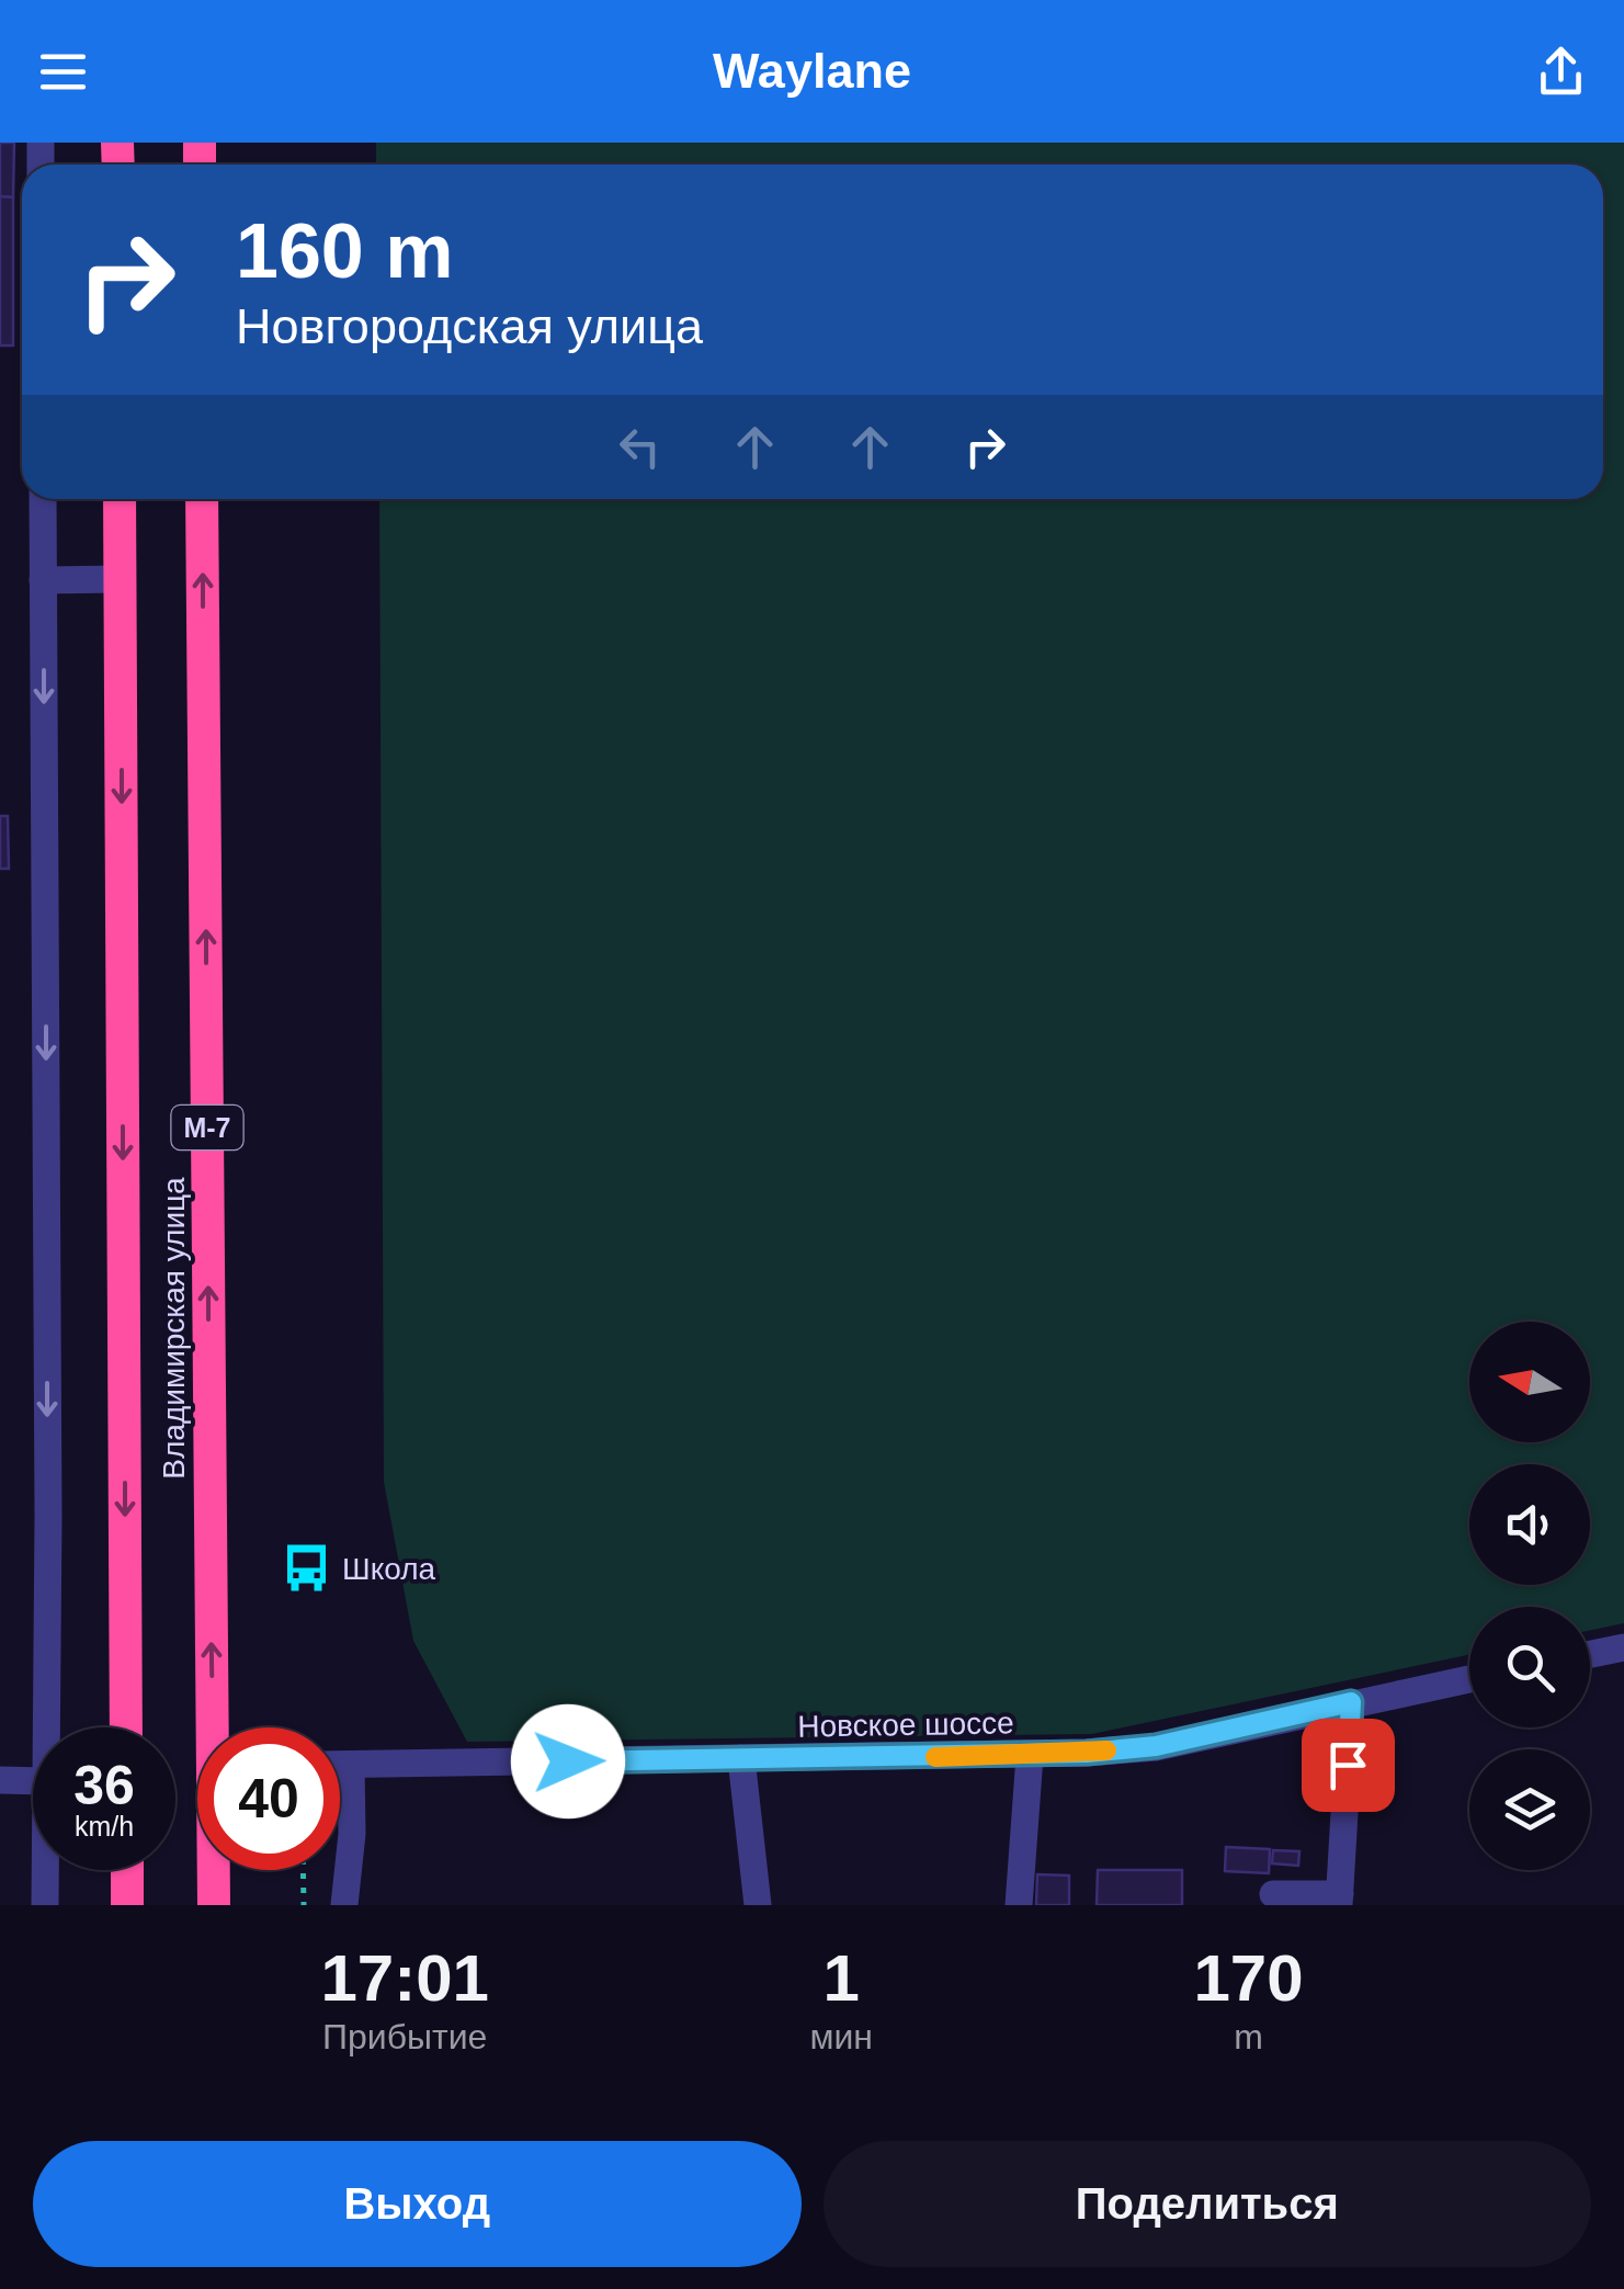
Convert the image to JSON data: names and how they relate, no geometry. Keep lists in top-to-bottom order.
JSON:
{
  "streets": {
    "highway": ["М-7", "Владимирская улица"],
    "street": ["Новское шоссе"]
  },
  "places": {
    "bus stop": ["Школа"]
  },
  "north": "left",
  "page": {
    "header": "Waylane",
    "turn": ["160 m", "Новгородская улица"],
    "speed": "36 km/h",
    "limit": "40",
    "eta": [
      "17:01",
      "Прибытие",
      "1",
      "мин",
      "170",
      "m"
    ],
    "buttons": ["Выход", "Поделиться"]
  }
}
